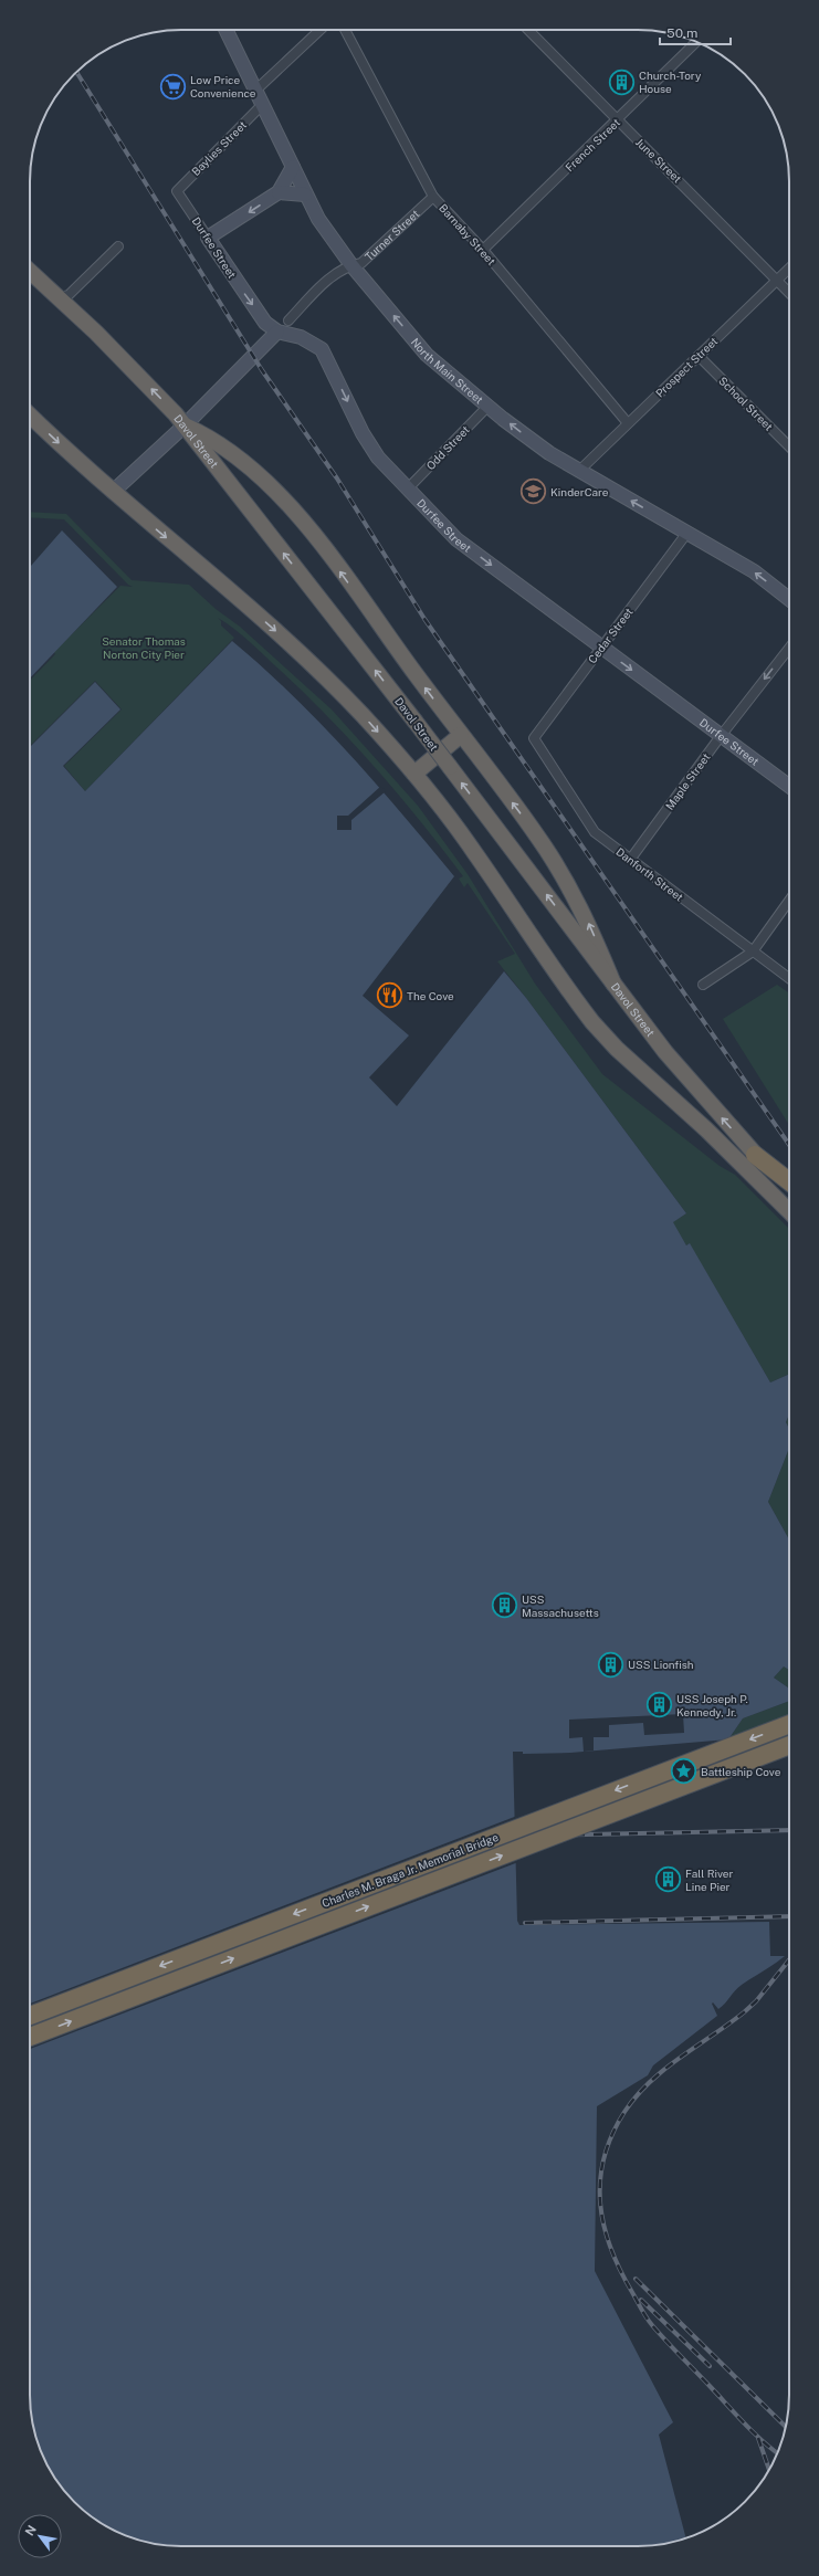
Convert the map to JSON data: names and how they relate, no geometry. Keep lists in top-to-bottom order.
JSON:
{
  "streets": {
    "highway": ["Davol Street", "Charles M. Braga Jr. Memorial Bridge"],
    "main road": ["Durfee Street", "North Main Street"],
    "street": [
      "French Street",
      "Baylies Street",
      "June Street",
      "Barnaby Street",
      "Turner Street",
      "Prospect Street",
      "School Street",
      "Odd Street",
      "Cedar Street",
      "Maple Street",
      "Danforth Street"
    ]
  },
  "crossings": [
    ["French Street", "June Street"],
    ["French Street", "Barnaby Street"],
    ["Baylies Street", "Durfee Street"],
    ["Baylies Street", "North Main Street"],
    ["June Street", "Prospect Street"],
    ["Barnaby Street", "Turner Street"],
    ["Barnaby Street", "Prospect Street"],
    ["Turner Street", "North Main Street"],
    ["Durfee Street", "Odd Street"],
    ["Durfee Street", "Cedar Street"],
    ["Durfee Street", "Maple Street"],
    ["Prospect Street", "North Main Street"],
    ["Prospect Street", "School Street"],
    ["North Main Street", "Odd Street"],
    ["North Main Street", "Cedar Street"],
    ["Cedar Street", "Danforth Street"],
    ["Maple Street", "Danforth Street"]
  ],
  "one_way": ["Durfee Street", "North Main Street", "Maple Street"],
  "parks": ["Senator Thomas Norton City Pier"],
  "places": {
    "building": [
      "Church-Tory House",
      "USS Massachusetts",
      "USS Lionfish",
      "USS Joseph P. Kennedy, Jr.",
      "Fall River Line Pier"
    ],
    "supermarket": ["Low Price Convenience"],
    "school or university": ["KinderCare"],
    "restaurant": ["The Cove"],
    "place": ["Battleship Cove"]
  },
  "scale_bar": "50 m",
  "north": "top left"
}
